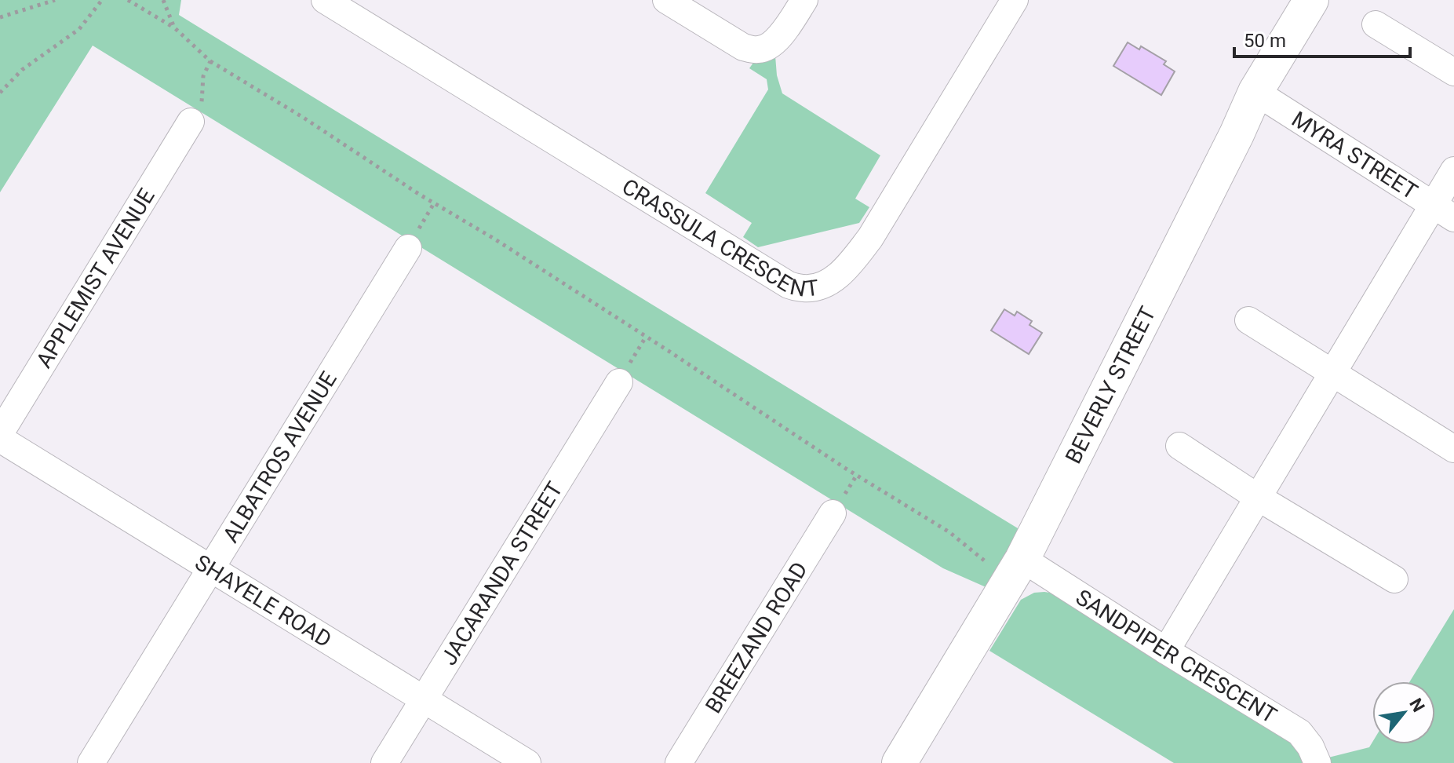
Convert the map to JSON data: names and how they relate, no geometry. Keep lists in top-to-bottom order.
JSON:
{
  "streets": {
    "street": [
      "MYRA STREET",
      "CRASSULA CRESCENT",
      "APPLEMIST AVENUE",
      "BEVERLY STREET",
      "ALBATROS AVENUE",
      "JACARANDA STREET",
      "SHAYELE ROAD",
      "BREEZAND ROAD",
      "SANDPIPER CRESCENT"
    ]
  },
  "crossings": [
    ["MYRA STREET", "BEVERLY STREET"],
    ["BEVERLY STREET", "SANDPIPER CRESCENT"],
    ["ALBATROS AVENUE", "SHAYELE ROAD"],
    ["JACARANDA STREET", "SHAYELE ROAD"]
  ],
  "scale_bar": "50 m",
  "north": "top right"
}
